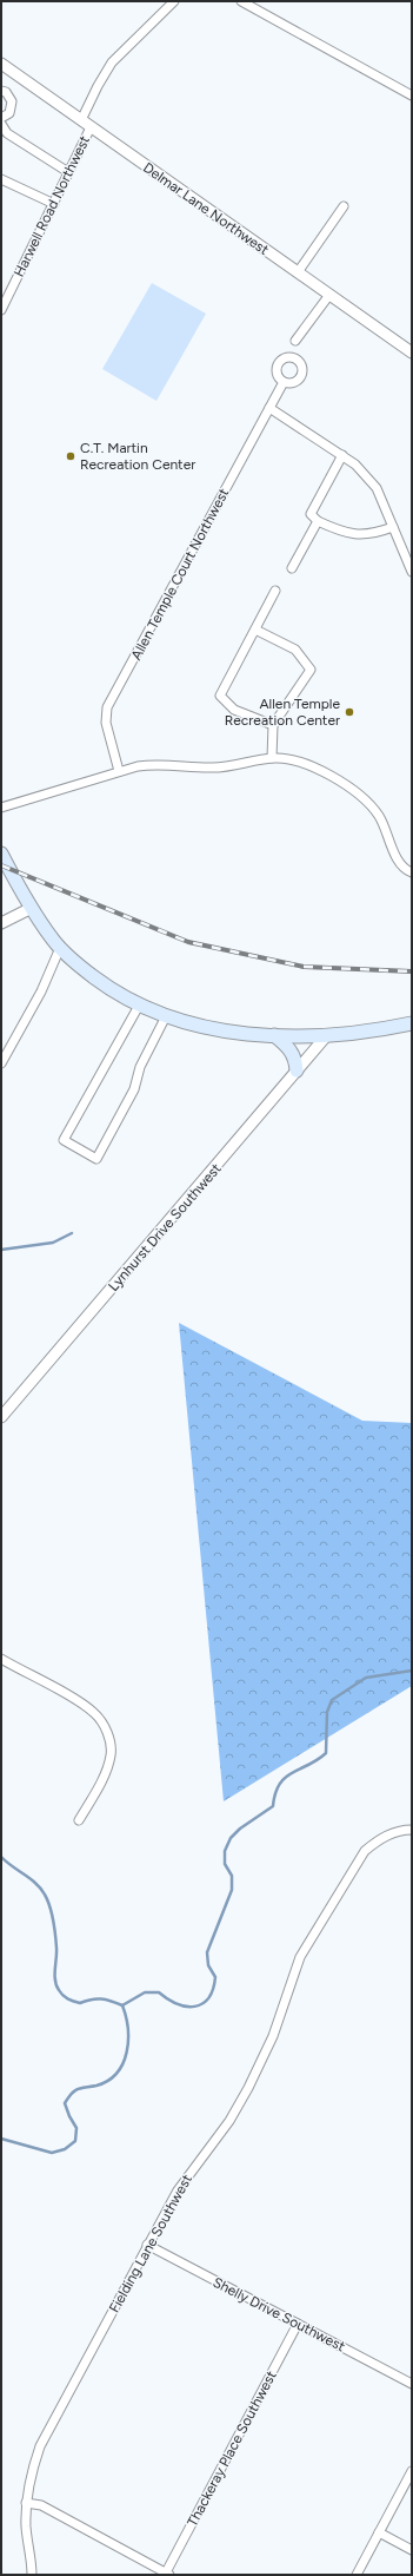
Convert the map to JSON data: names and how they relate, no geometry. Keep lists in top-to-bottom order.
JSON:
{
  "streets": {
    "street": [
      "Harwell Road Northwest",
      "Delmar Lane Northwest",
      "Allen Temple Court Northwest",
      "Lynhurst Drive Southwest",
      "Fielding Lane Southwest",
      "Shelly Drive Southwest",
      "Thackeray Place Southwest"
    ]
  },
  "crossings": [
    ["Harwell Road Northwest", "Delmar Lane Northwest"],
    ["Fielding Lane Southwest", "Shelly Drive Southwest"],
    ["Shelly Drive Southwest", "Thackeray Place Southwest"]
  ],
  "places": ["C.T. Martin Recreation Center", "Allen Temple Recreation Center"]
}
